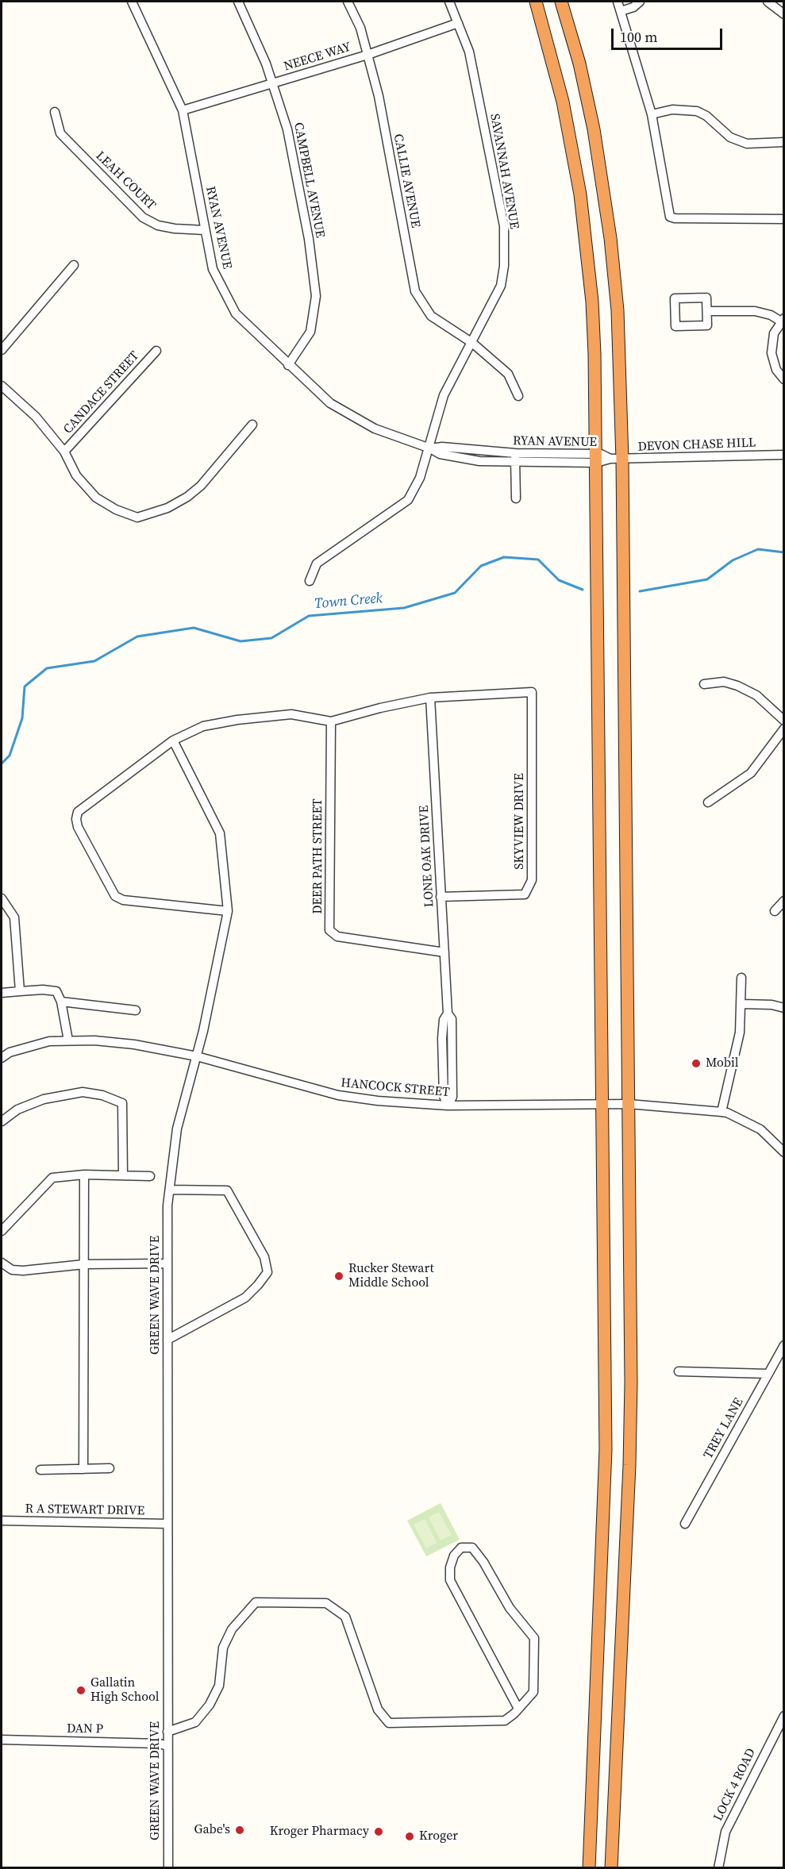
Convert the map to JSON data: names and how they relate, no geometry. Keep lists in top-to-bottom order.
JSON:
{
  "streets": {
    "street": [
      "NEECE WAY",
      "SAVANNAH AVENUE",
      "CAMPBELL AVENUE",
      "LEAH COURT",
      "CALLIE AVENUE",
      "RYAN AVENUE",
      "CANDACE STREET",
      "DEVON CHASE HILL",
      "SKYVIEW DRIVE",
      "DEER PATH STREET",
      "LONE OAK DRIVE",
      "HANCOCK STREET",
      "GREEN WAVE DRIVE",
      "TREY LANE",
      "R A STEWART DRIVE",
      "DAN P",
      "LOCK 4 ROAD"
    ]
  },
  "crossings": [
    ["NEECE WAY", "SAVANNAH AVENUE"],
    ["NEECE WAY", "CAMPBELL AVENUE"],
    ["NEECE WAY", "CALLIE AVENUE"],
    ["NEECE WAY", "RYAN AVENUE"],
    ["SAVANNAH AVENUE", "CALLIE AVENUE"],
    ["SAVANNAH AVENUE", "RYAN AVENUE"],
    ["CAMPBELL AVENUE", "RYAN AVENUE"],
    ["LEAH COURT", "RYAN AVENUE"],
    ["RYAN AVENUE", "DEVON CHASE HILL"],
    ["SKYVIEW DRIVE", "LONE OAK DRIVE"],
    ["DEER PATH STREET", "LONE OAK DRIVE"],
    ["LONE OAK DRIVE", "HANCOCK STREET"],
    ["HANCOCK STREET", "GREEN WAVE DRIVE"],
    ["GREEN WAVE DRIVE", "R A STEWART DRIVE"],
    ["GREEN WAVE DRIVE", "DAN P"]
  ],
  "water": ["Town Creek"],
  "places": [
    "Mobil",
    "Rucker Stewart Middle School",
    "Gallatin High School",
    "Gabe's",
    "Kroger Pharmacy",
    "Kroger"
  ],
  "scale_bar": "100 m"
}
